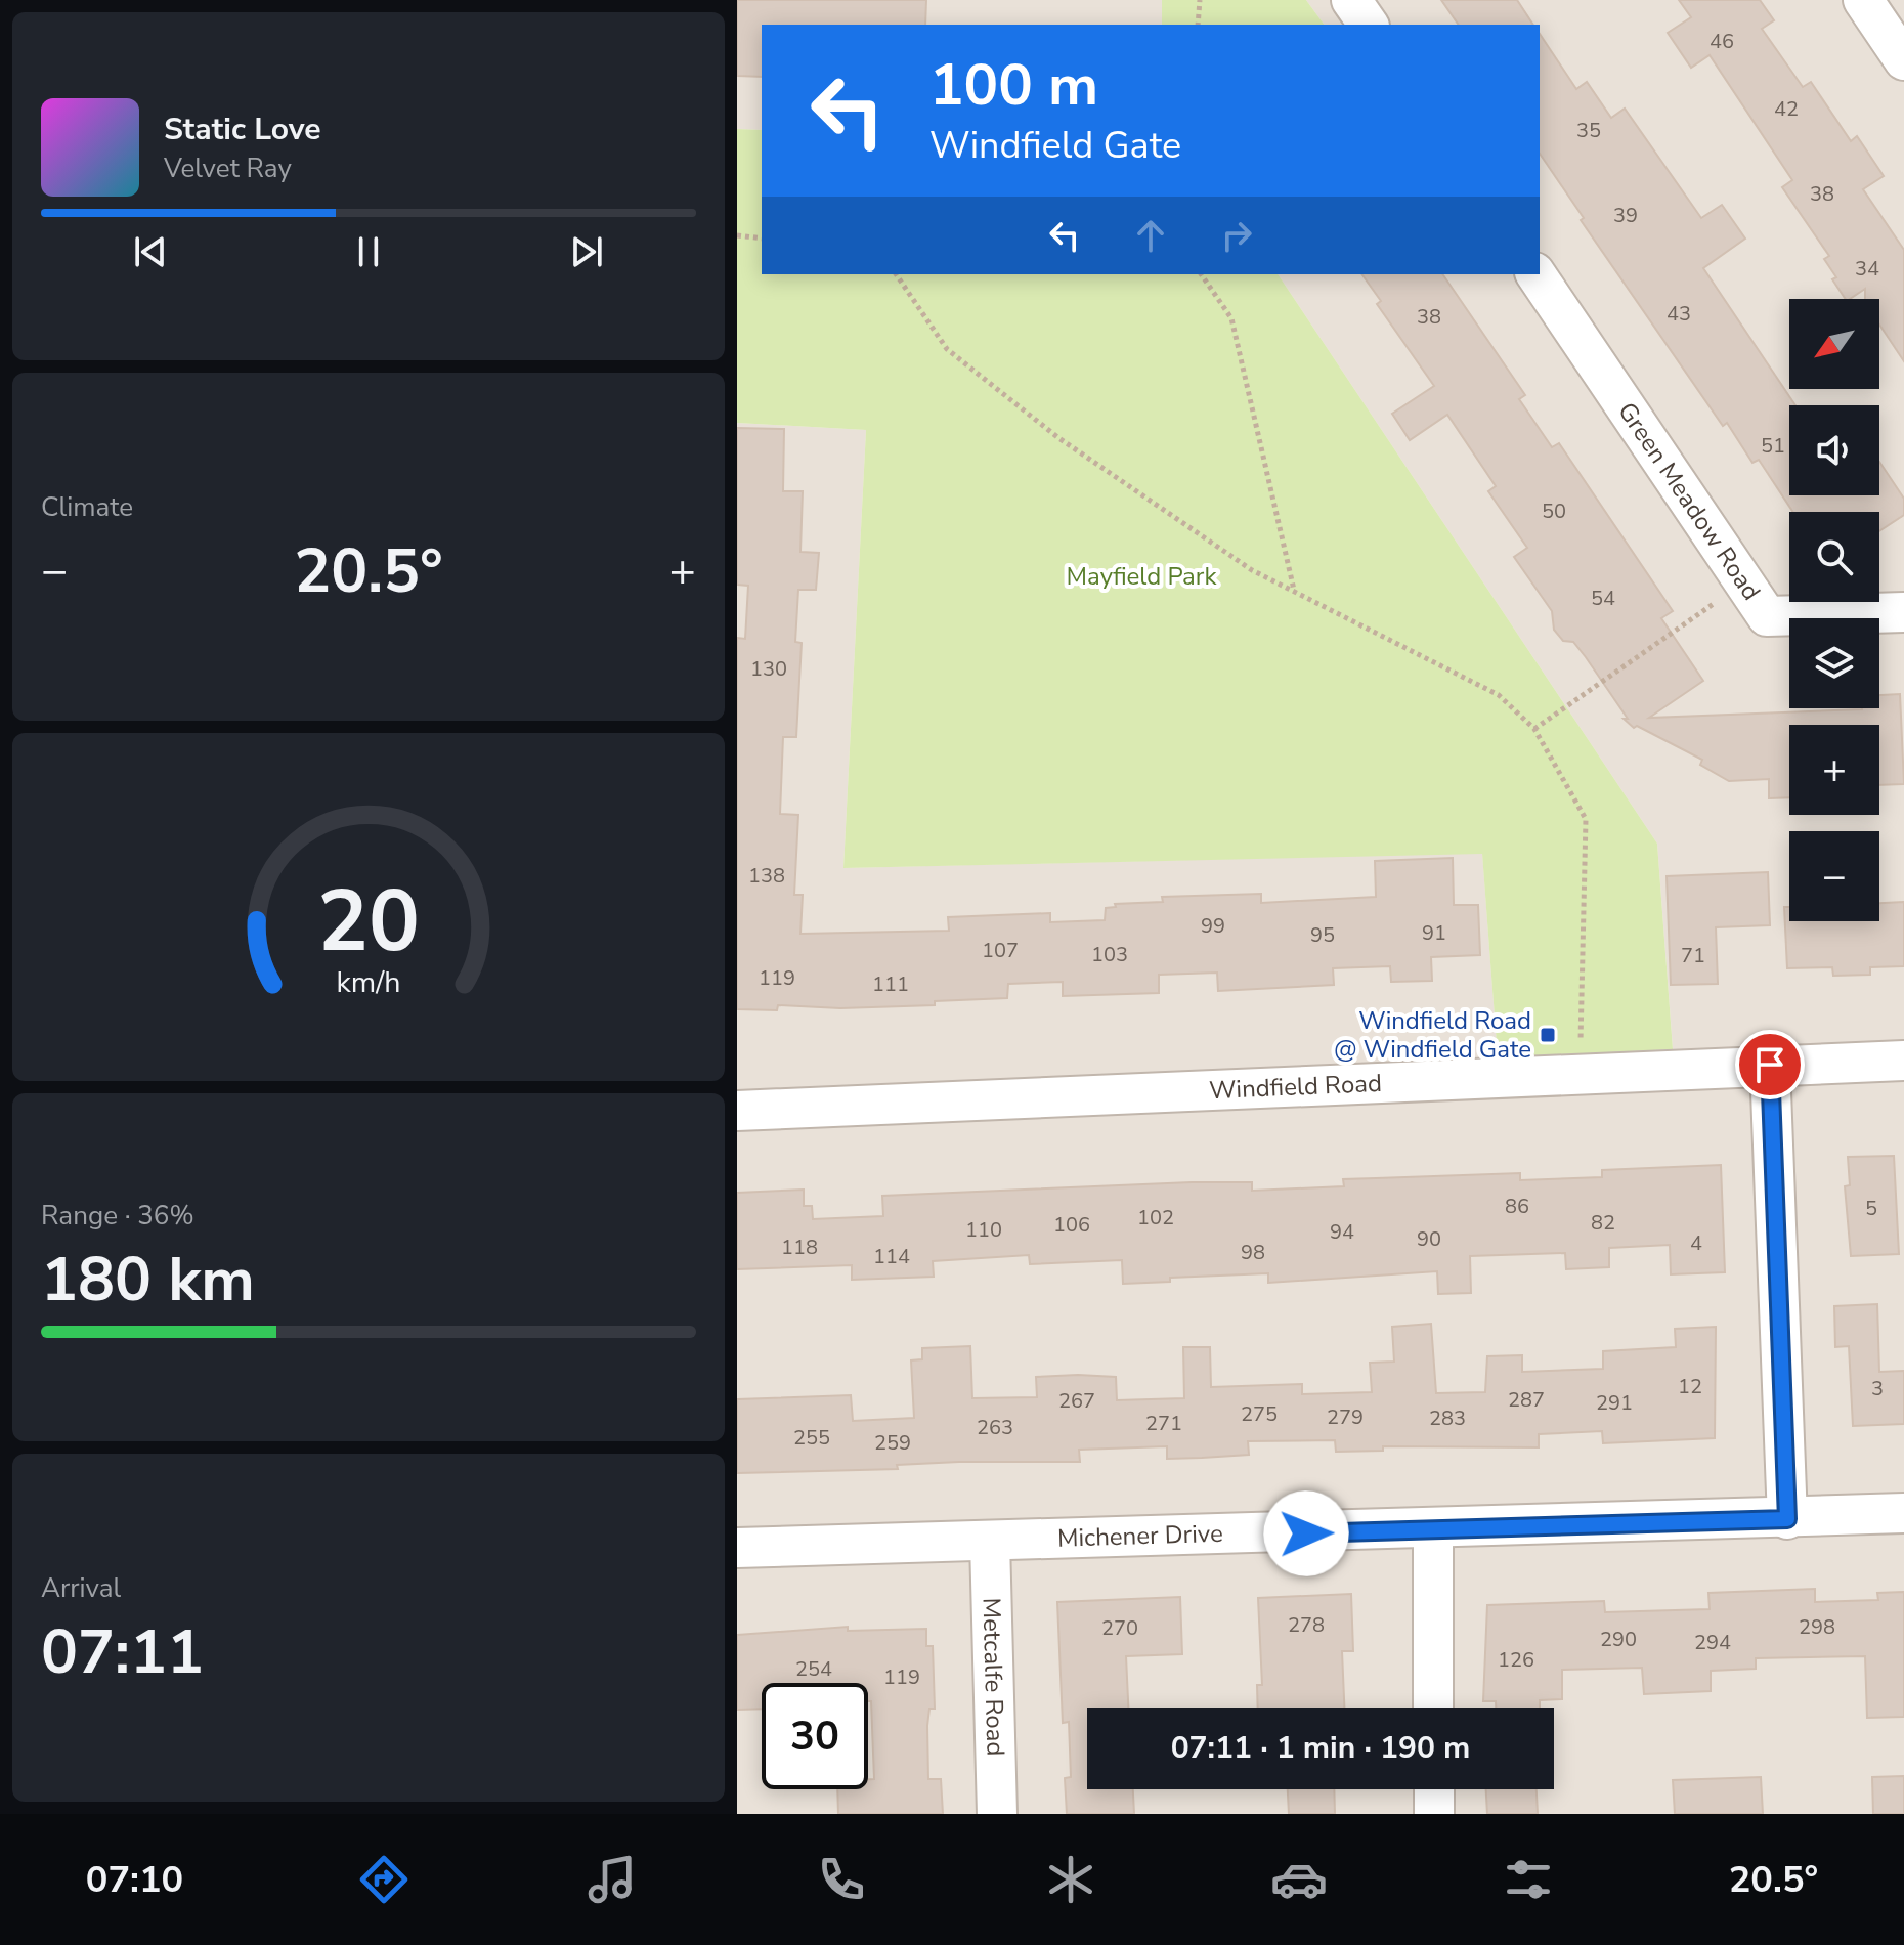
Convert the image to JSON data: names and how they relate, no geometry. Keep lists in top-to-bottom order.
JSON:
{
  "streets": {
    "street": [
      "Green Meadow Road",
      "Windfield Road",
      "Michener Drive",
      "Metcalfe Road"
    ]
  },
  "crossings": [
    ["Michener Drive", "Metcalfe Road"]
  ],
  "parks": ["Mayfield Park"],
  "places": {
    "transit": ["Windfield Road @ Windfield Gate"]
  },
  "house_numbers": [
    "46",
    "42",
    "35",
    "38",
    "39",
    "34",
    "43",
    "38",
    "51",
    "50",
    "54",
    "130",
    "138",
    "99",
    "91",
    "95",
    "107",
    "103",
    "71",
    "119",
    "111",
    "86",
    "5",
    "102",
    "82",
    "106",
    "110",
    "94",
    "90",
    "4",
    "118",
    "98",
    "114",
    "12",
    "3",
    "287",
    "267",
    "291",
    "275",
    "279",
    "283",
    "271",
    "263",
    "255",
    "259",
    "278",
    "298",
    "270",
    "290",
    "294",
    "126",
    "254",
    "119"
  ],
  "north": "bottom left",
  "page": {
    "turn": ["100 m", "Windfield Gate"],
    "song": ["Static Love", "Velvet Ray"],
    "map_buttons": ["+", "−"],
    "tile": [
      "Climate",
      ["Range · 36%", "180 km"],
      ["Arrival", "07:11"]
    ],
    "heat": ["−", "20.5°", "+"],
    "limit": "30",
    "trip": "07:11 · 1 min · 190 m",
    "tabs": ["07:10", "20.5°"],
    "gauge": ["20", "km/h"]
  }
}
